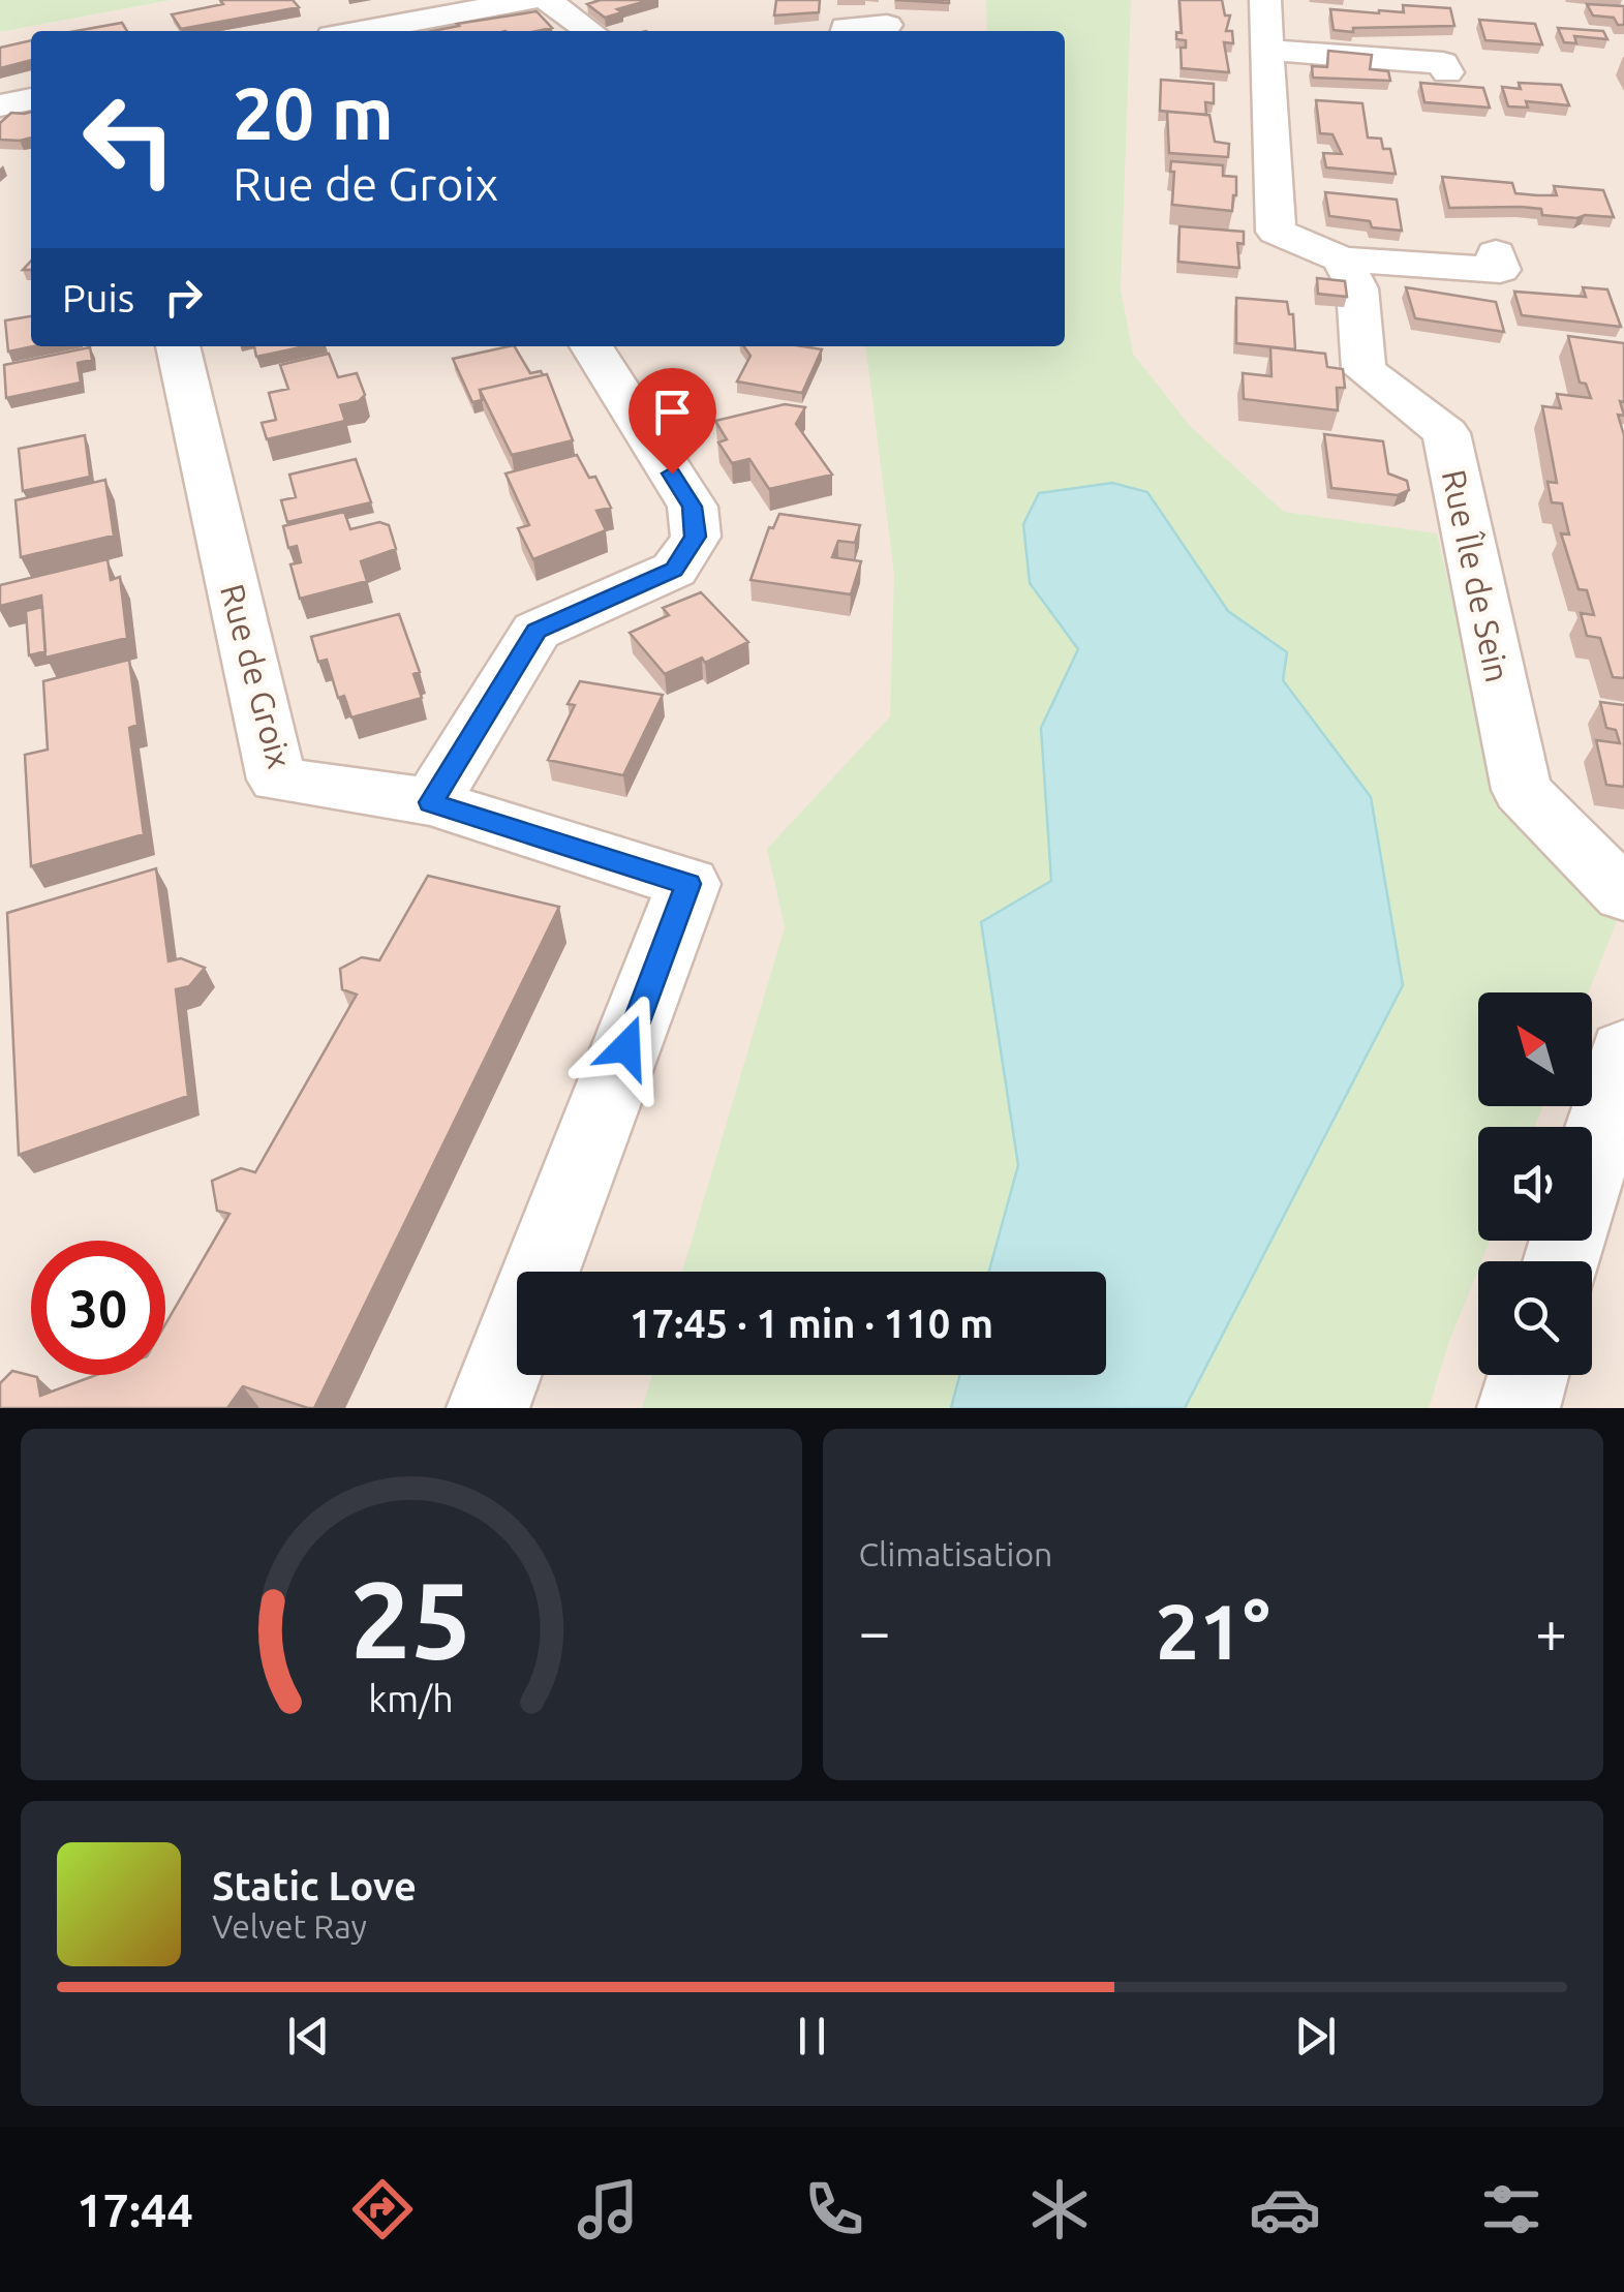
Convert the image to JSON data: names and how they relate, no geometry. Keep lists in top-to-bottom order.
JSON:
{
  "streets": {
    "street": ["Rue Île de Sein", "Rue de Groix"]
  },
  "north": "top left",
  "page": {
    "turn": ["20 m", "Rue de Groix"],
    "then": "Puis",
    "limit": "30",
    "trip": "17:45 · 1 min · 110 m",
    "tile": "Climatisation",
    "heat": ["−", "21°", "+"],
    "song": ["Static Love", "Velvet Ray"],
    "tabs": "17:44",
    "gauge": ["25", "km/h"]
  }
}
